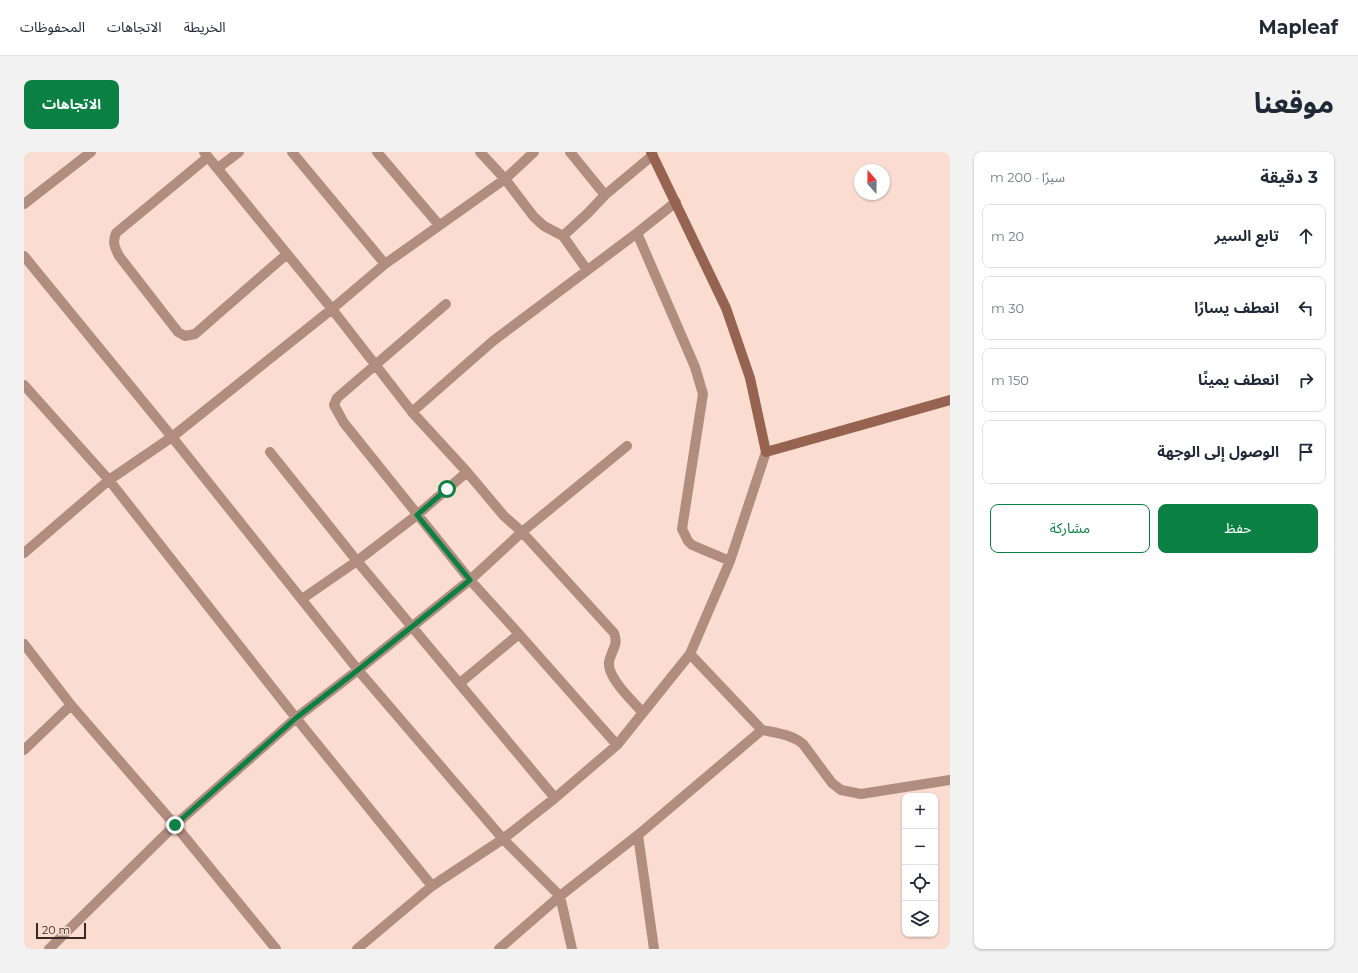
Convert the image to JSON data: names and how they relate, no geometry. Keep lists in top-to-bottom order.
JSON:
{
  "scale_bar": "20 m",
  "north": "top",
  "page": {
    "header": "Mapleaf",
    "nav": ["الخريطة", "الاتجاهات", "المحفوظات"],
    "title": "موقعنا",
    "buttons": [
      "الاتجاهات",
      ["حفظ", "مشاركة"]
    ],
    "heading": ["3 دقيقة", "سيرًا · 200 m"],
    "list": [
      ["تابع السير", "20 m"],
      ["انعطف يسارًا", "30 m"],
      ["انعطف يمينًا", "150 m"],
      "الوصول إلى الوجهة"
    ],
    "map_buttons": ["+", "−"],
    "scale": "20 m"
  }
}
